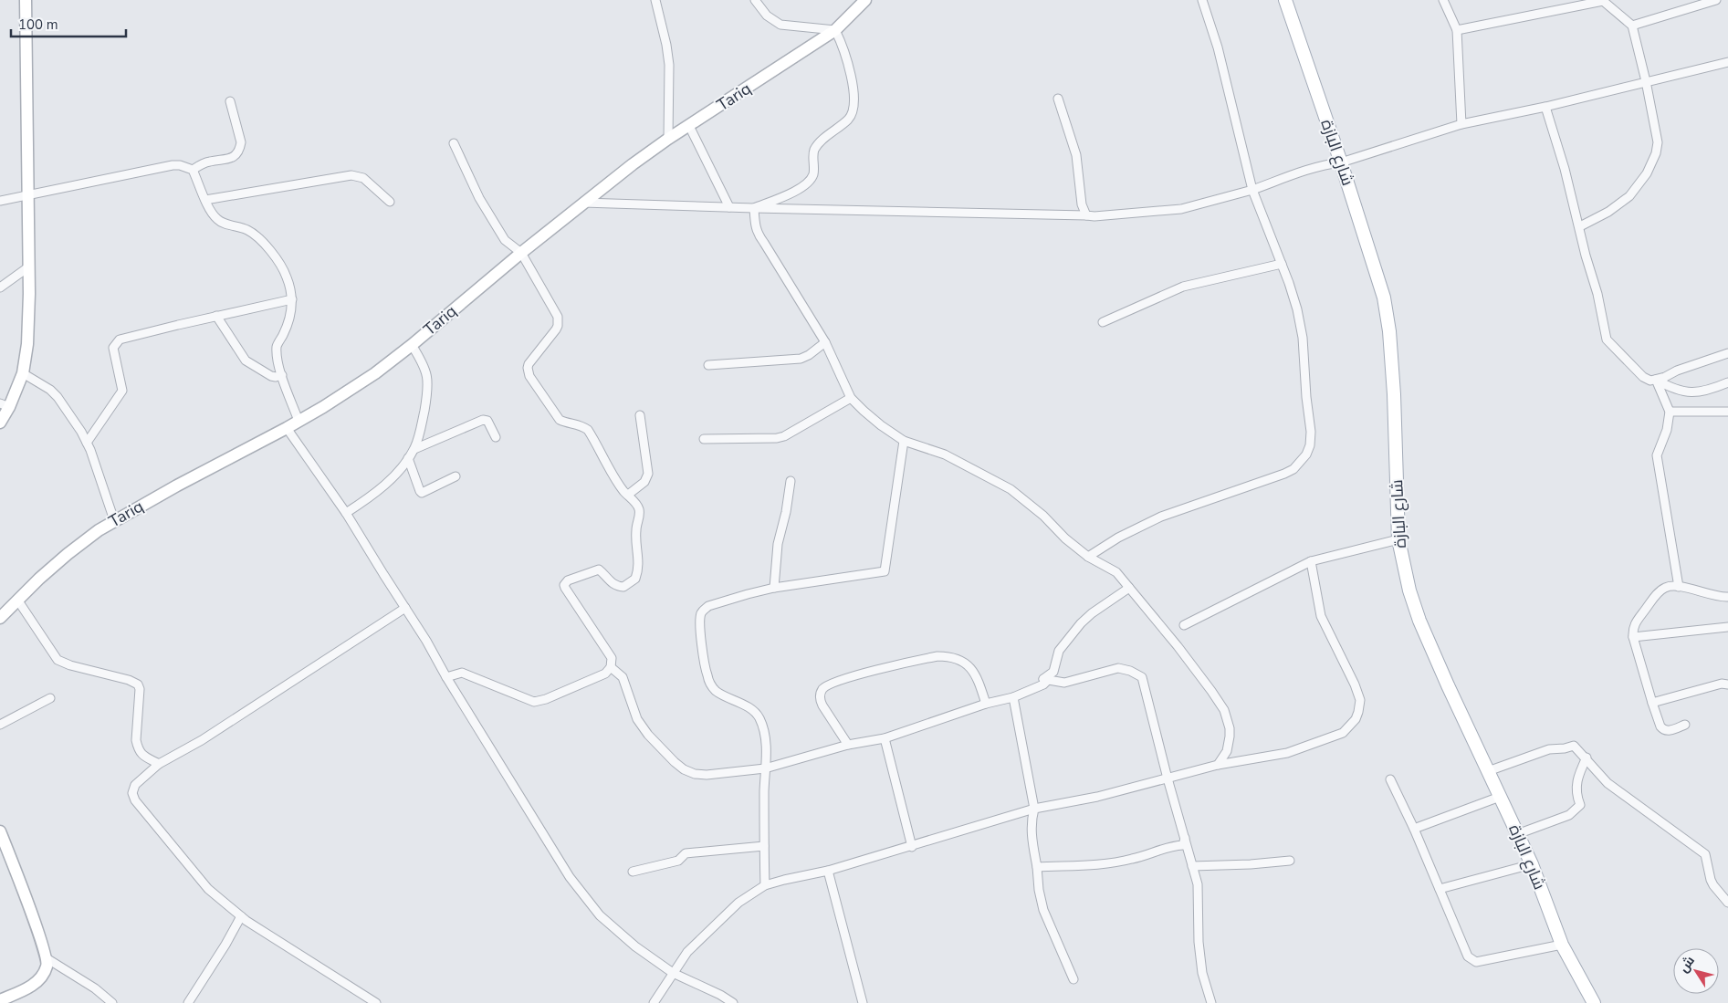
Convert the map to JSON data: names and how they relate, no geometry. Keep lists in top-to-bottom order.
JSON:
{
  "streets": {
    "main road": ["Tariq", "شارع البازة"]
  },
  "scale_bar": "100 m",
  "north": "top left"
}
